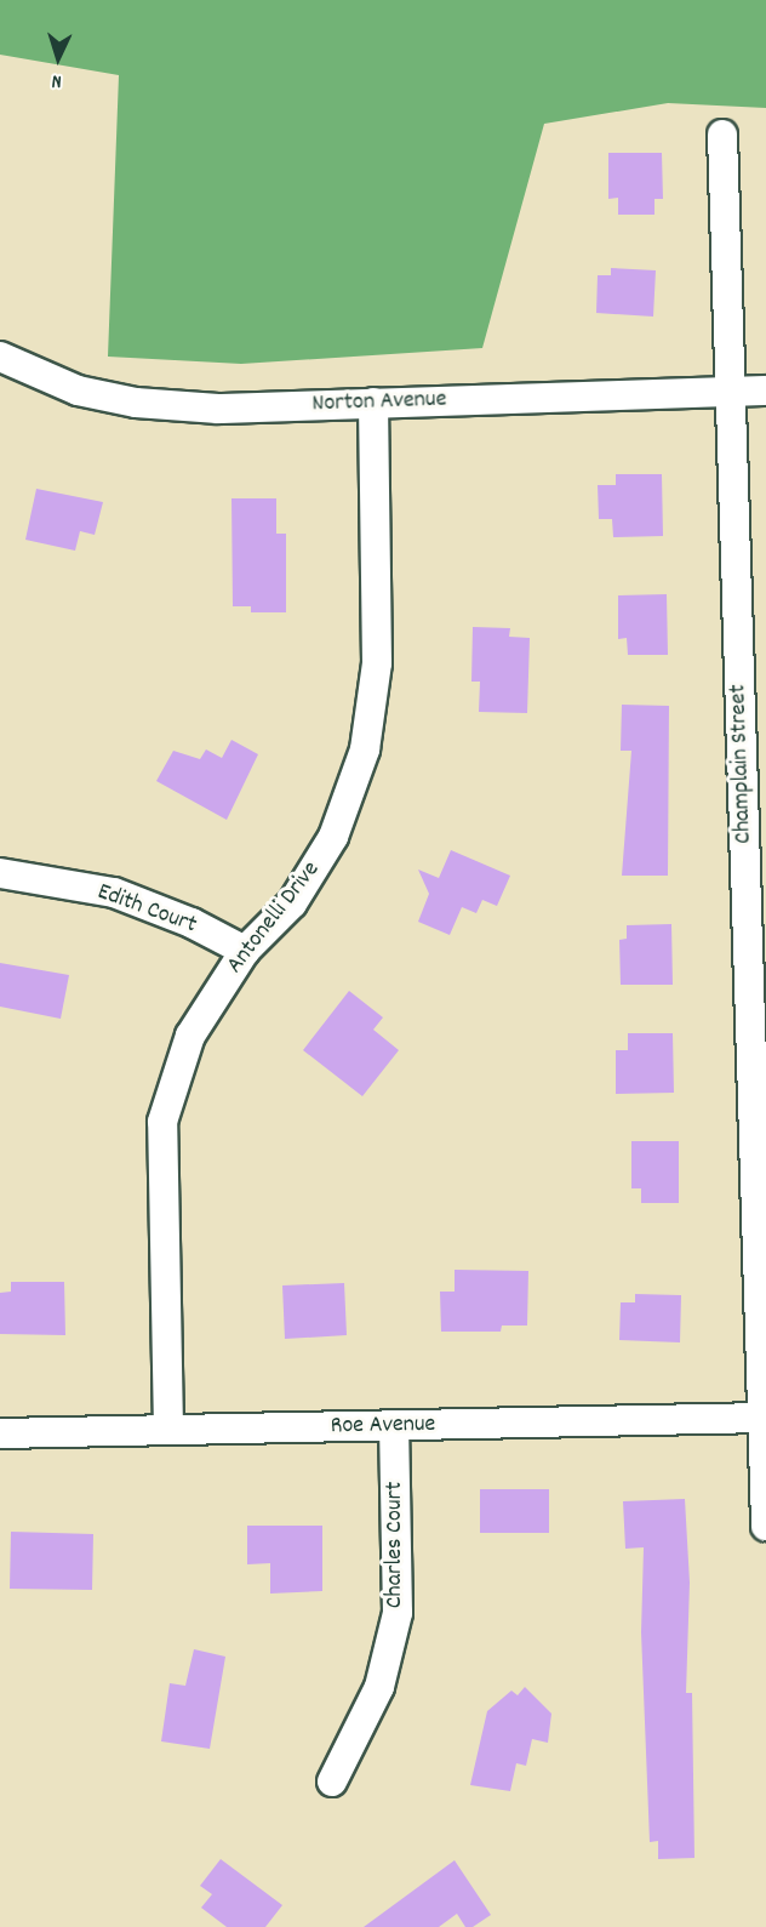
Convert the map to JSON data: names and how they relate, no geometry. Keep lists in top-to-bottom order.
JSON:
{
  "streets": {
    "street": [
      "Norton Avenue",
      "Champlain Street",
      "Edith Court",
      "Antonelli Drive",
      "Roe Avenue",
      "Charles Court"
    ]
  },
  "crossings": [
    ["Norton Avenue", "Champlain Street"],
    ["Norton Avenue", "Antonelli Drive"],
    ["Champlain Street", "Roe Avenue"],
    ["Edith Court", "Antonelli Drive"],
    ["Antonelli Drive", "Roe Avenue"],
    ["Roe Avenue", "Charles Court"]
  ],
  "north": "bottom"
}
